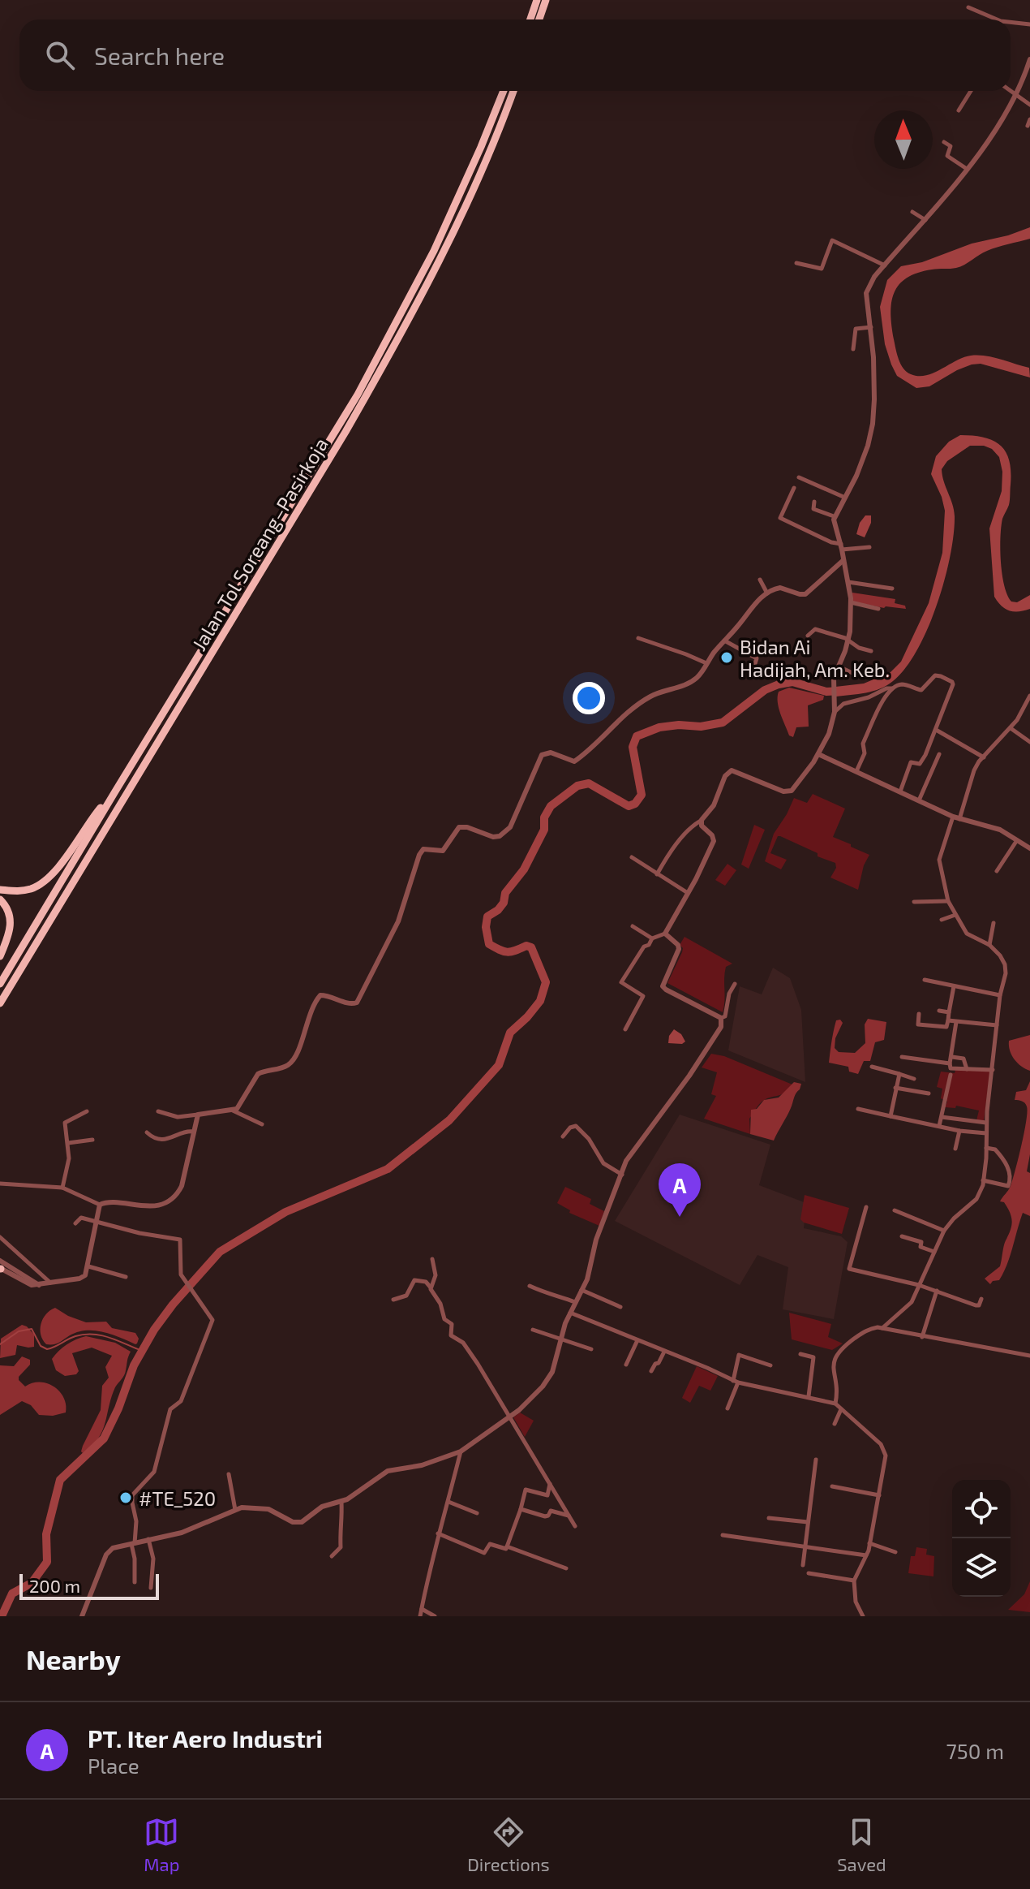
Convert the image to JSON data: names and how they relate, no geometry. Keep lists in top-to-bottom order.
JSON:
{
  "streets": {
    "highway": ["Jalan Tol Soreang–Pasirkoja"]
  },
  "places": ["Bidan Ai Hadijah, Am. Keb.", "#TE_520"],
  "scale_bar": "200 m",
  "north": "top",
  "page": {
    "search": "Search here",
    "pins": "A",
    "scale": "200 m",
    "heading": "Nearby",
    "list": [
      {
        "mark": "A",
        "name": "PT. Iter Aero Industri",
        "note": "Place",
        "value": "750 m"
      }
    ],
    "nav": ["Map", "Directions", "Saved"]
  }
}
